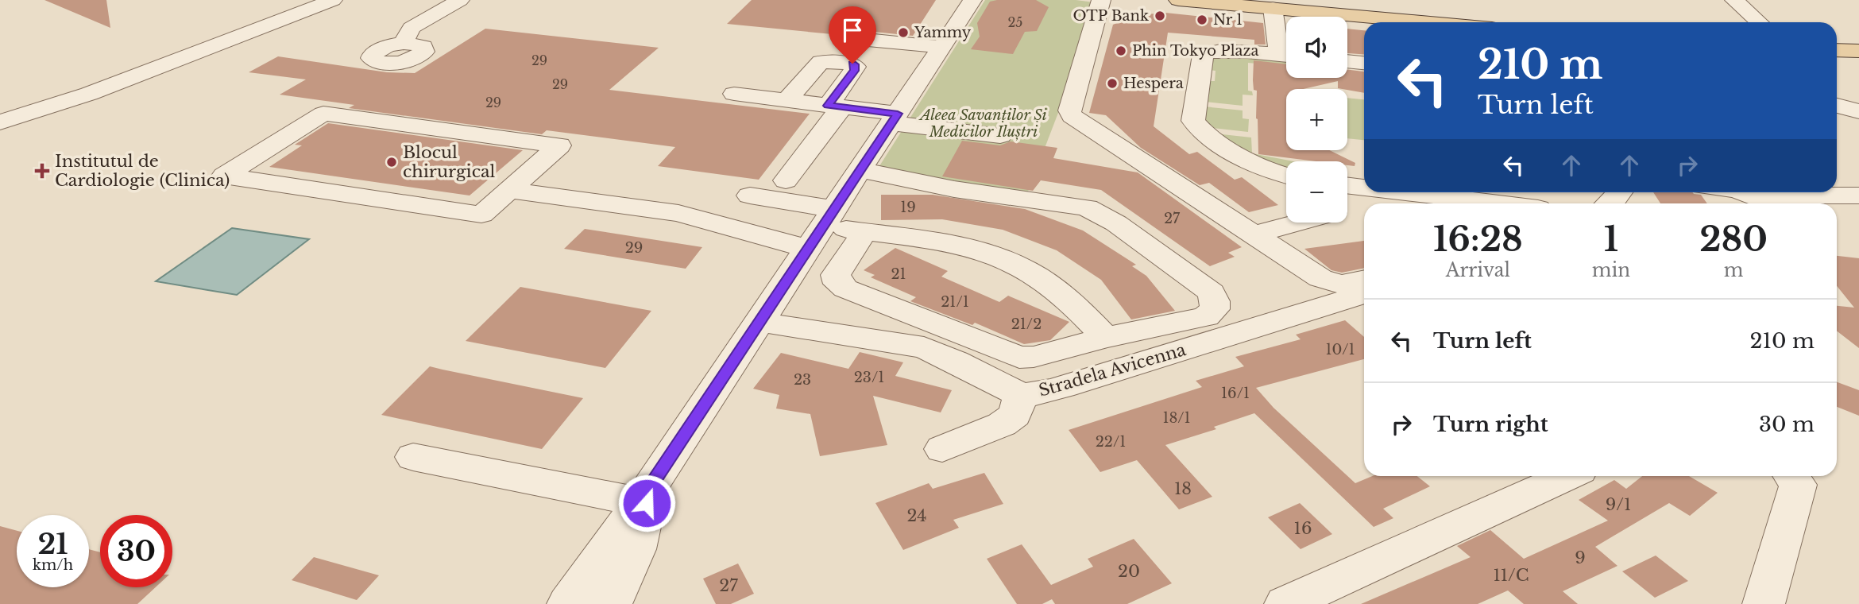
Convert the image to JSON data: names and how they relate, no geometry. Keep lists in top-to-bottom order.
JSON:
{
  "streets": {
    "street": ["Stradela Avicenna"]
  },
  "parks": ["Aleea Savanților Și Medicilor Iluștri"],
  "places": {
    "other": [
      "OTP Bank",
      "Nr 1",
      "Yammy",
      "Phin Tokyo Plaza",
      "Hespera",
      "Blocul chirurgical"
    ],
    "health": ["Institutul de Cardiologie (Clinica)"]
  },
  "house_numbers": [
    "25",
    "29",
    "29",
    "29",
    "19",
    "27",
    "29",
    "21",
    "21/1",
    "21/2",
    "10/1",
    "23/1",
    "23",
    "16/1",
    "18/1",
    "22/1",
    "18",
    "9/1",
    "24",
    "16",
    "9",
    "20",
    "11/C",
    "27"
  ],
  "page": {
    "map_buttons": ["+", "−"],
    "turn": ["210 m", "Turn left"],
    "eta": [
      "16:28",
      "Arrival",
      "1",
      "min",
      "280",
      "m"
    ],
    "list": [
      {
        "name": "Turn left",
        "value": "210 m"
      },
      {
        "name": "Turn right",
        "value": "30 m"
      }
    ],
    "speed": "21 km/h",
    "limit": "30"
  }
}
